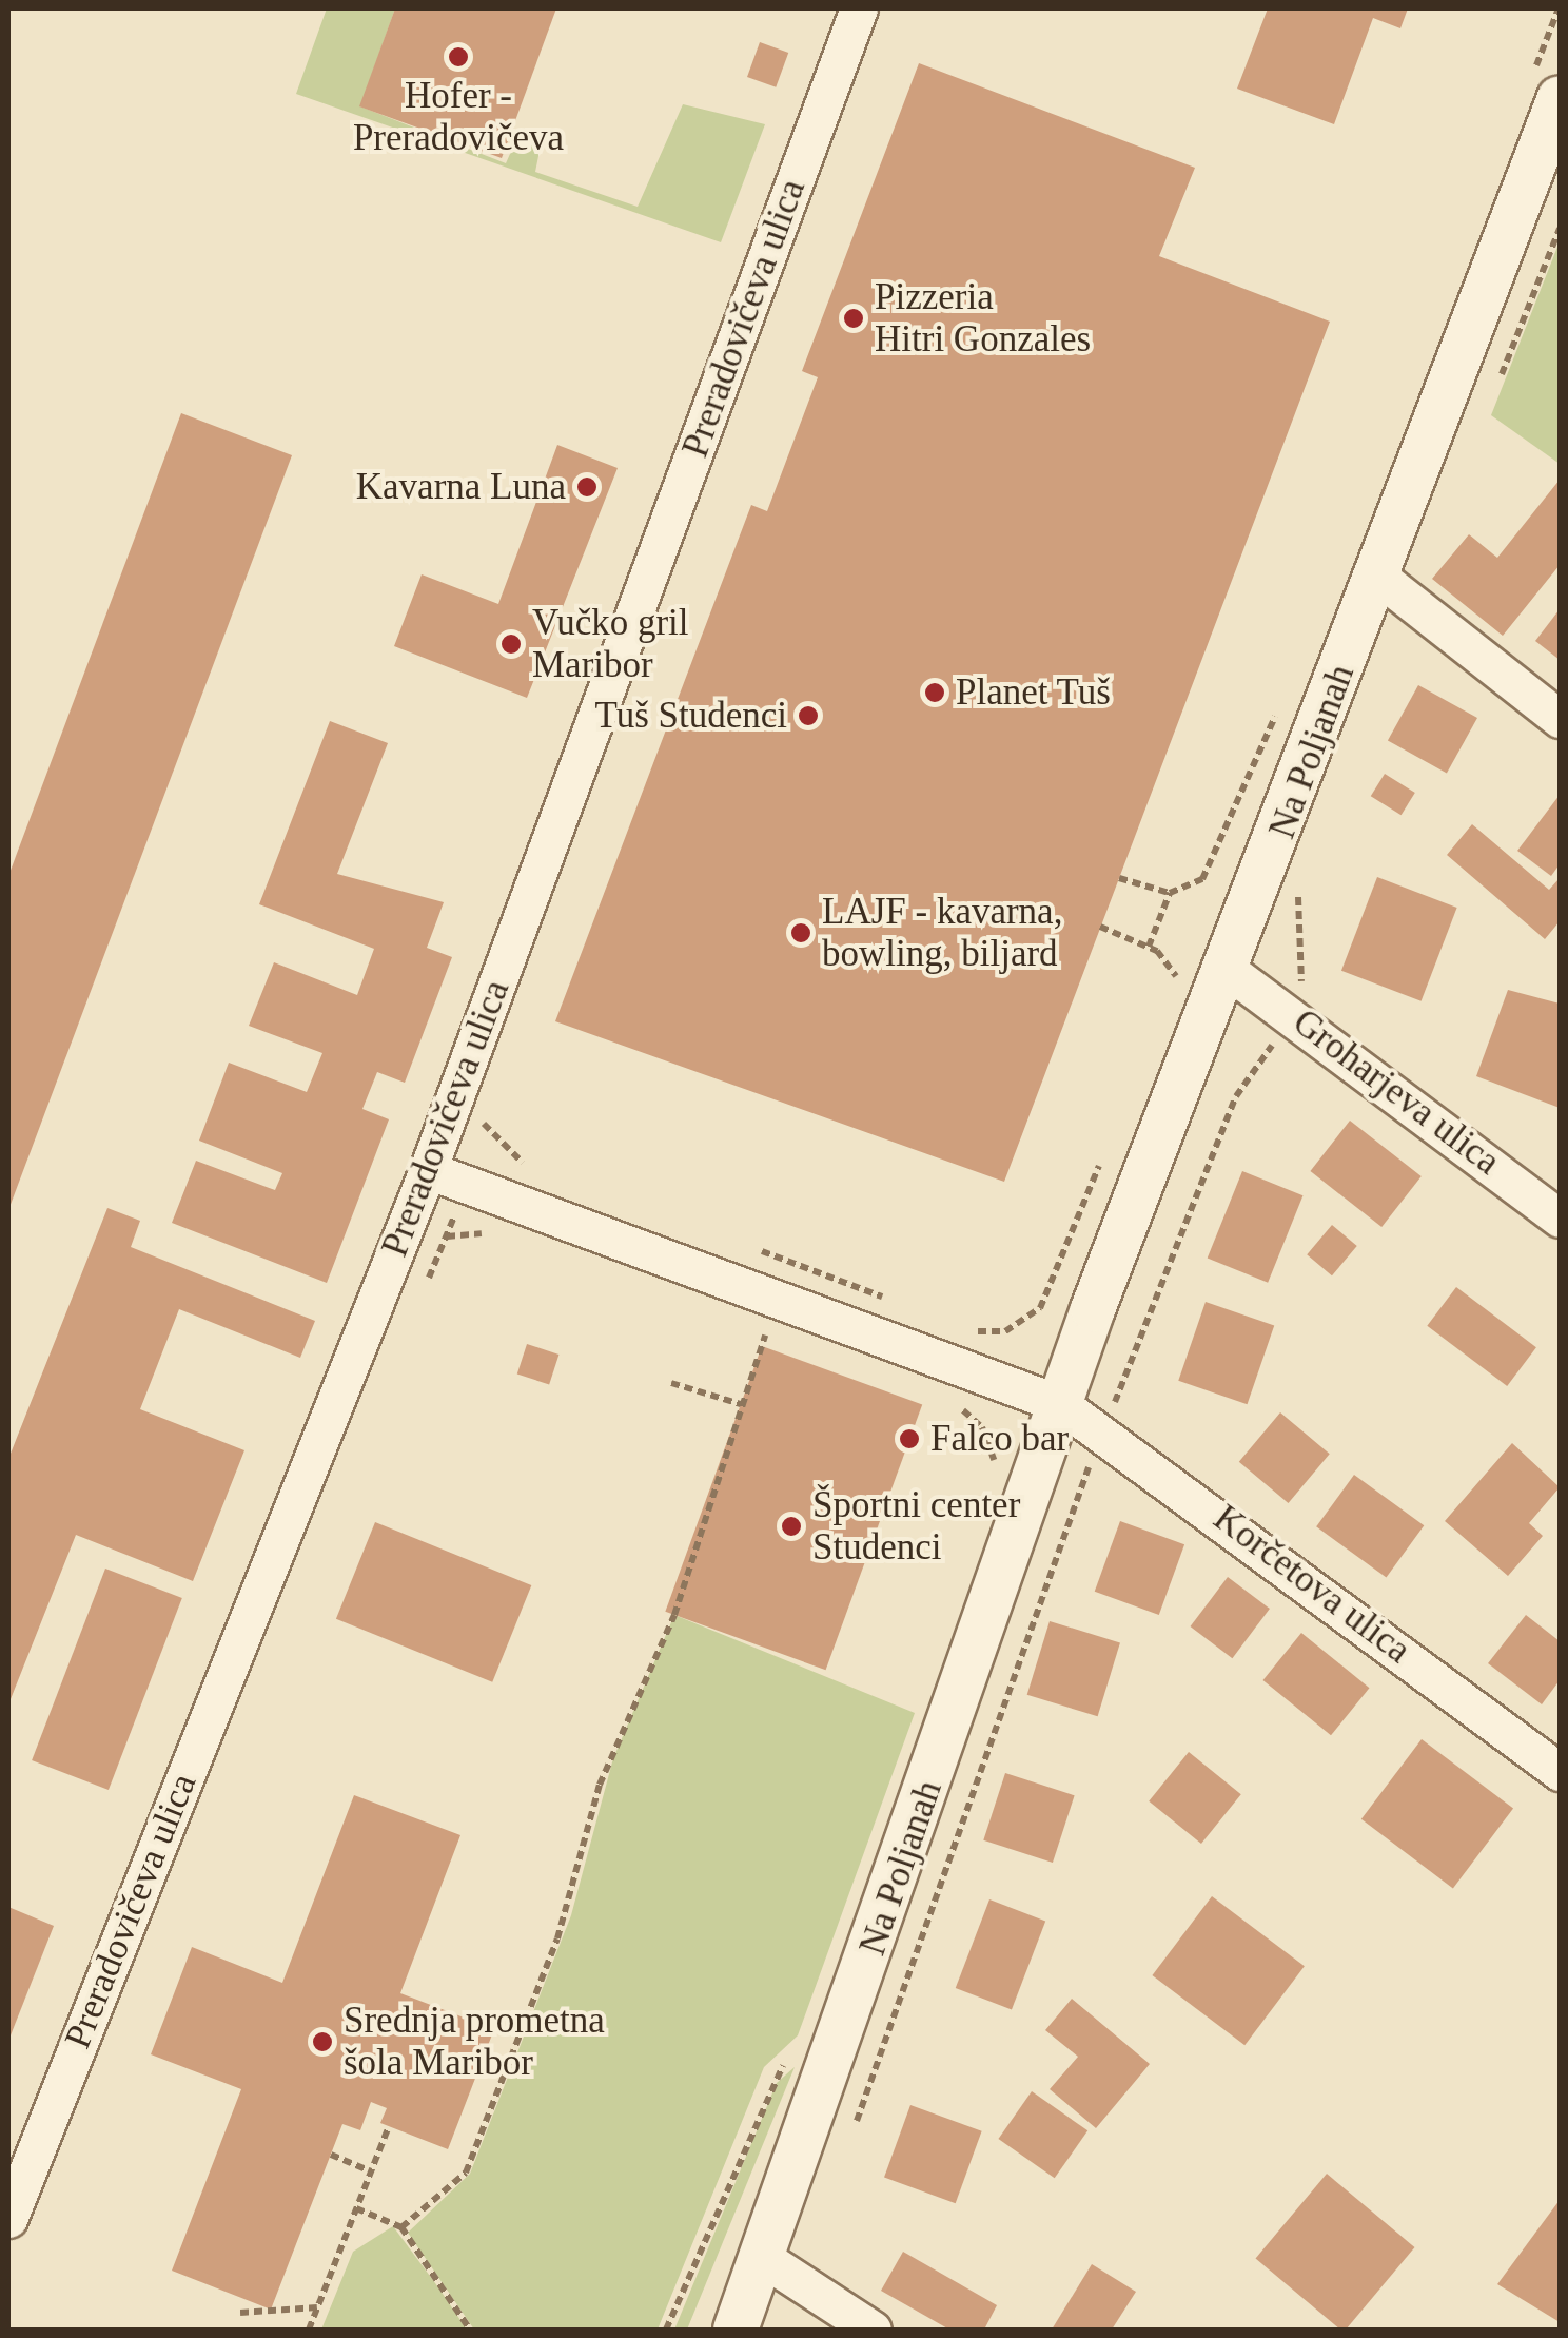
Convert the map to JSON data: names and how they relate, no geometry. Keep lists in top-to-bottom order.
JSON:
{
  "streets": {
    "street": [
      "Preradovičeva ulica",
      "Na Poljanah",
      "Groharjeva ulica",
      "Korčetova ulica"
    ]
  },
  "crossings": [
    ["Na Poljanah", "Groharjeva ulica"],
    ["Na Poljanah", "Korčetova ulica"]
  ],
  "places": [
    "Hofer - Preradovičeva",
    "Pizzeria Hitri Gonzales",
    "Kavarna Luna",
    "Vučko gril Maribor",
    "Planet Tuš",
    "Tuš Studenci",
    "LAJF - kavarna, bowling, biljard",
    "Falco bar",
    "Športni center Studenci",
    "Srednja prometna šola Maribor"
  ]
}
